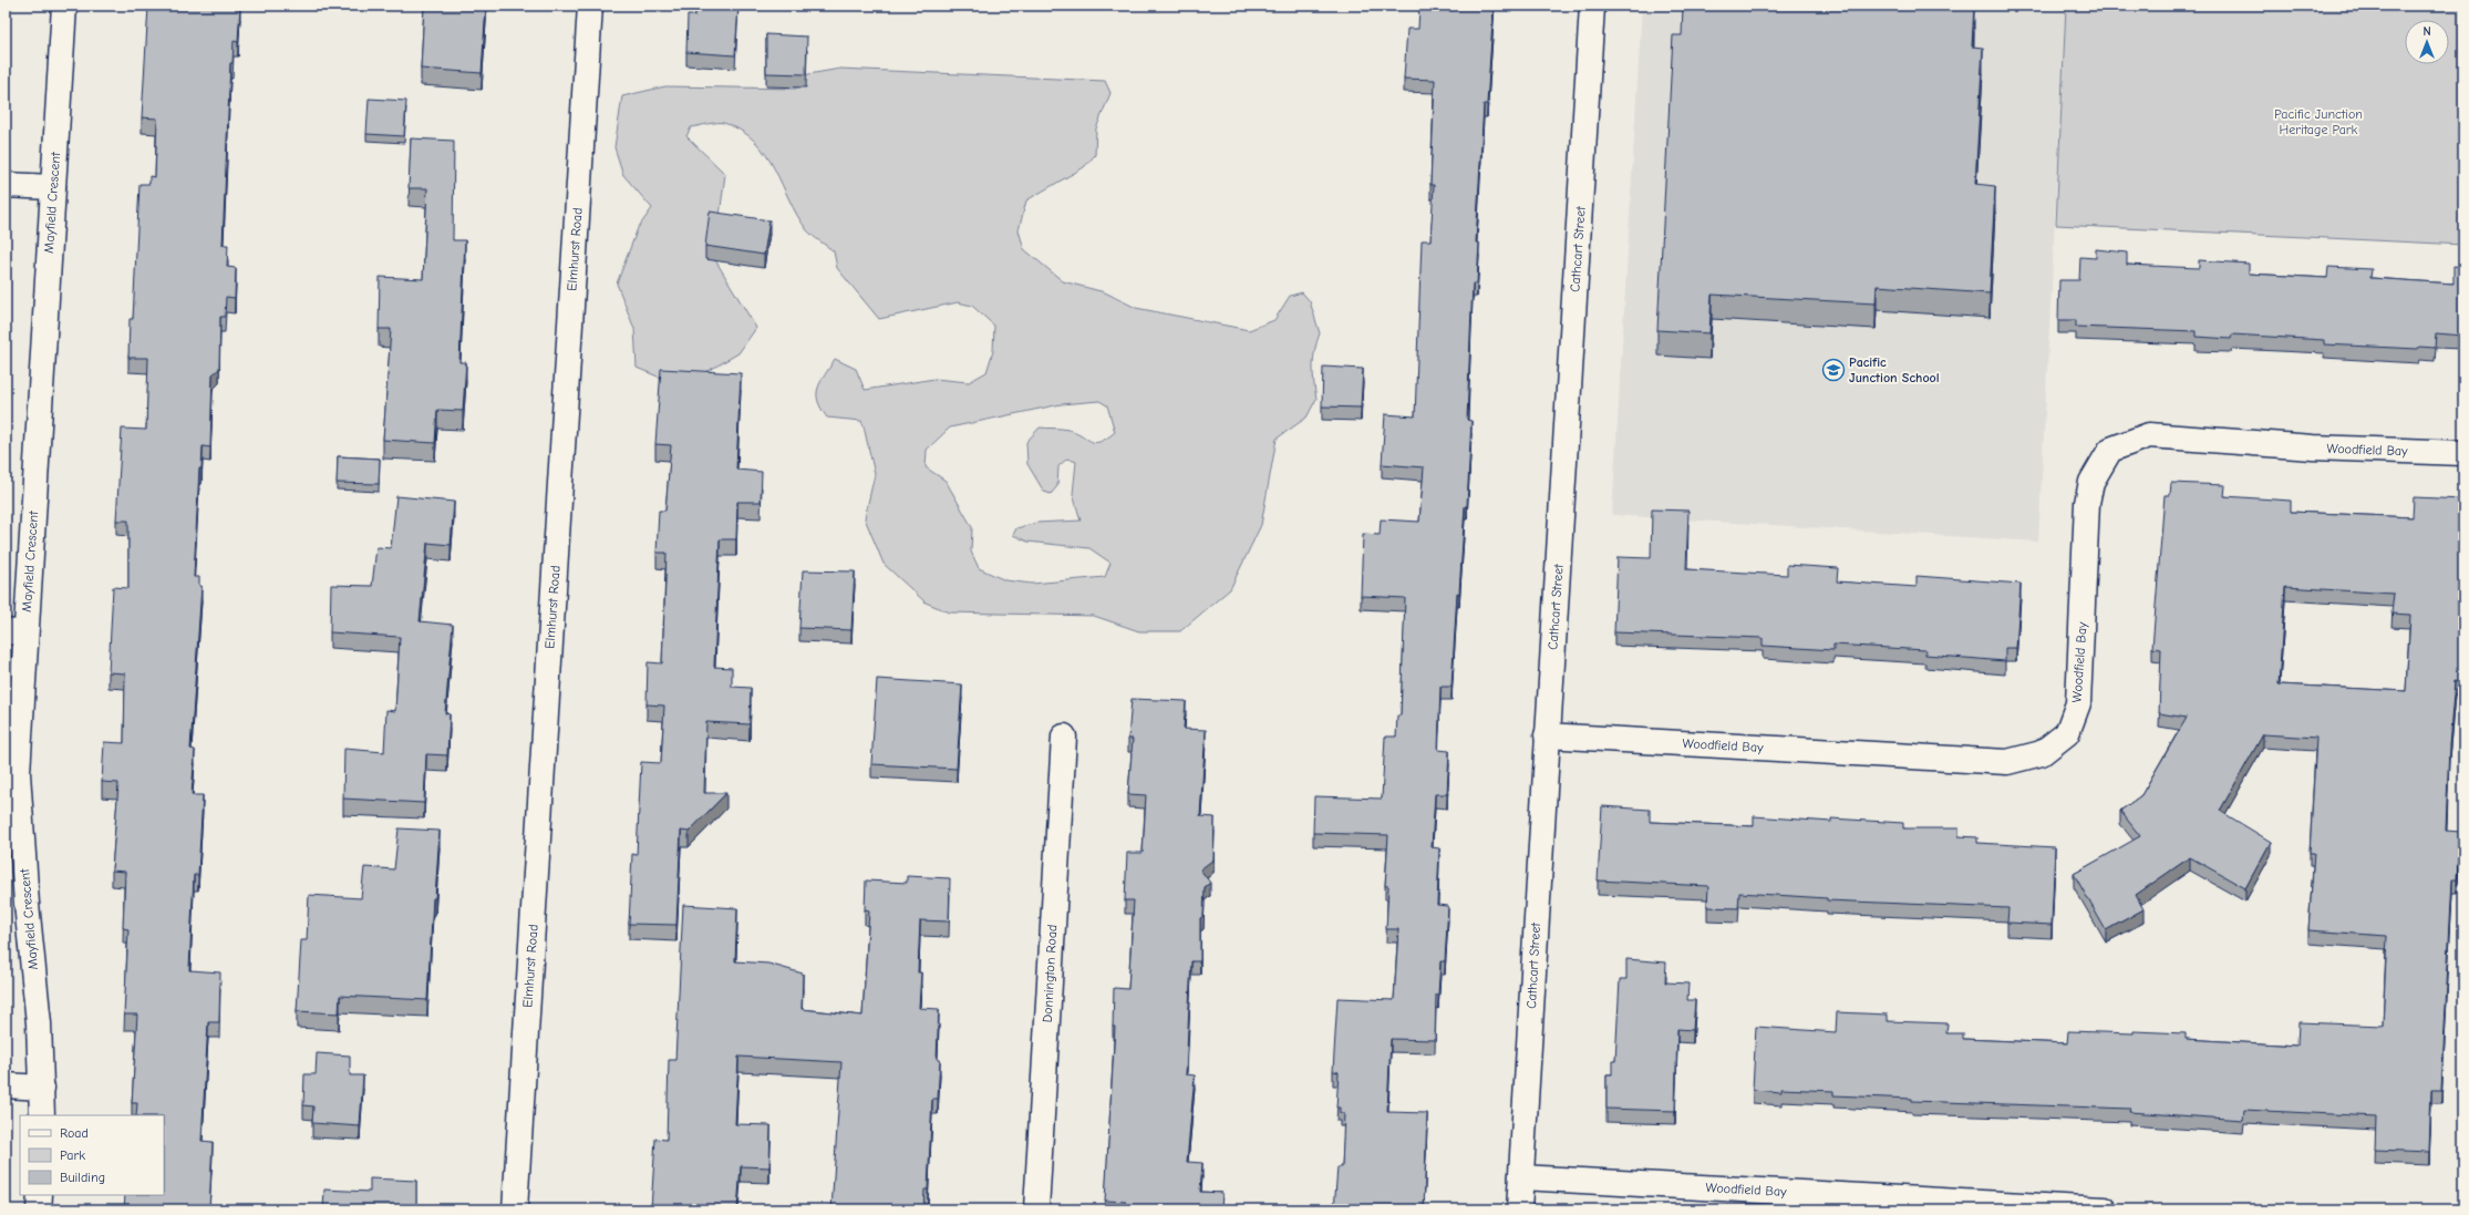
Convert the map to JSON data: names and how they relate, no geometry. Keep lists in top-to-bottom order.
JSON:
{
  "streets": {
    "street": [
      "Mayfield Crescent",
      "Elmhurst Road",
      "Cathcart Street",
      "Woodfield Bay",
      "Donnington Road"
    ]
  },
  "crossings": [
    ["Cathcart Street", "Woodfield Bay"]
  ],
  "parks": ["Pacific Junction Heritage Park"],
  "places": {
    "school or university": ["Pacific Junction School"]
  },
  "legend": ["Road", "Park", "Building"],
  "north": "top"
}
